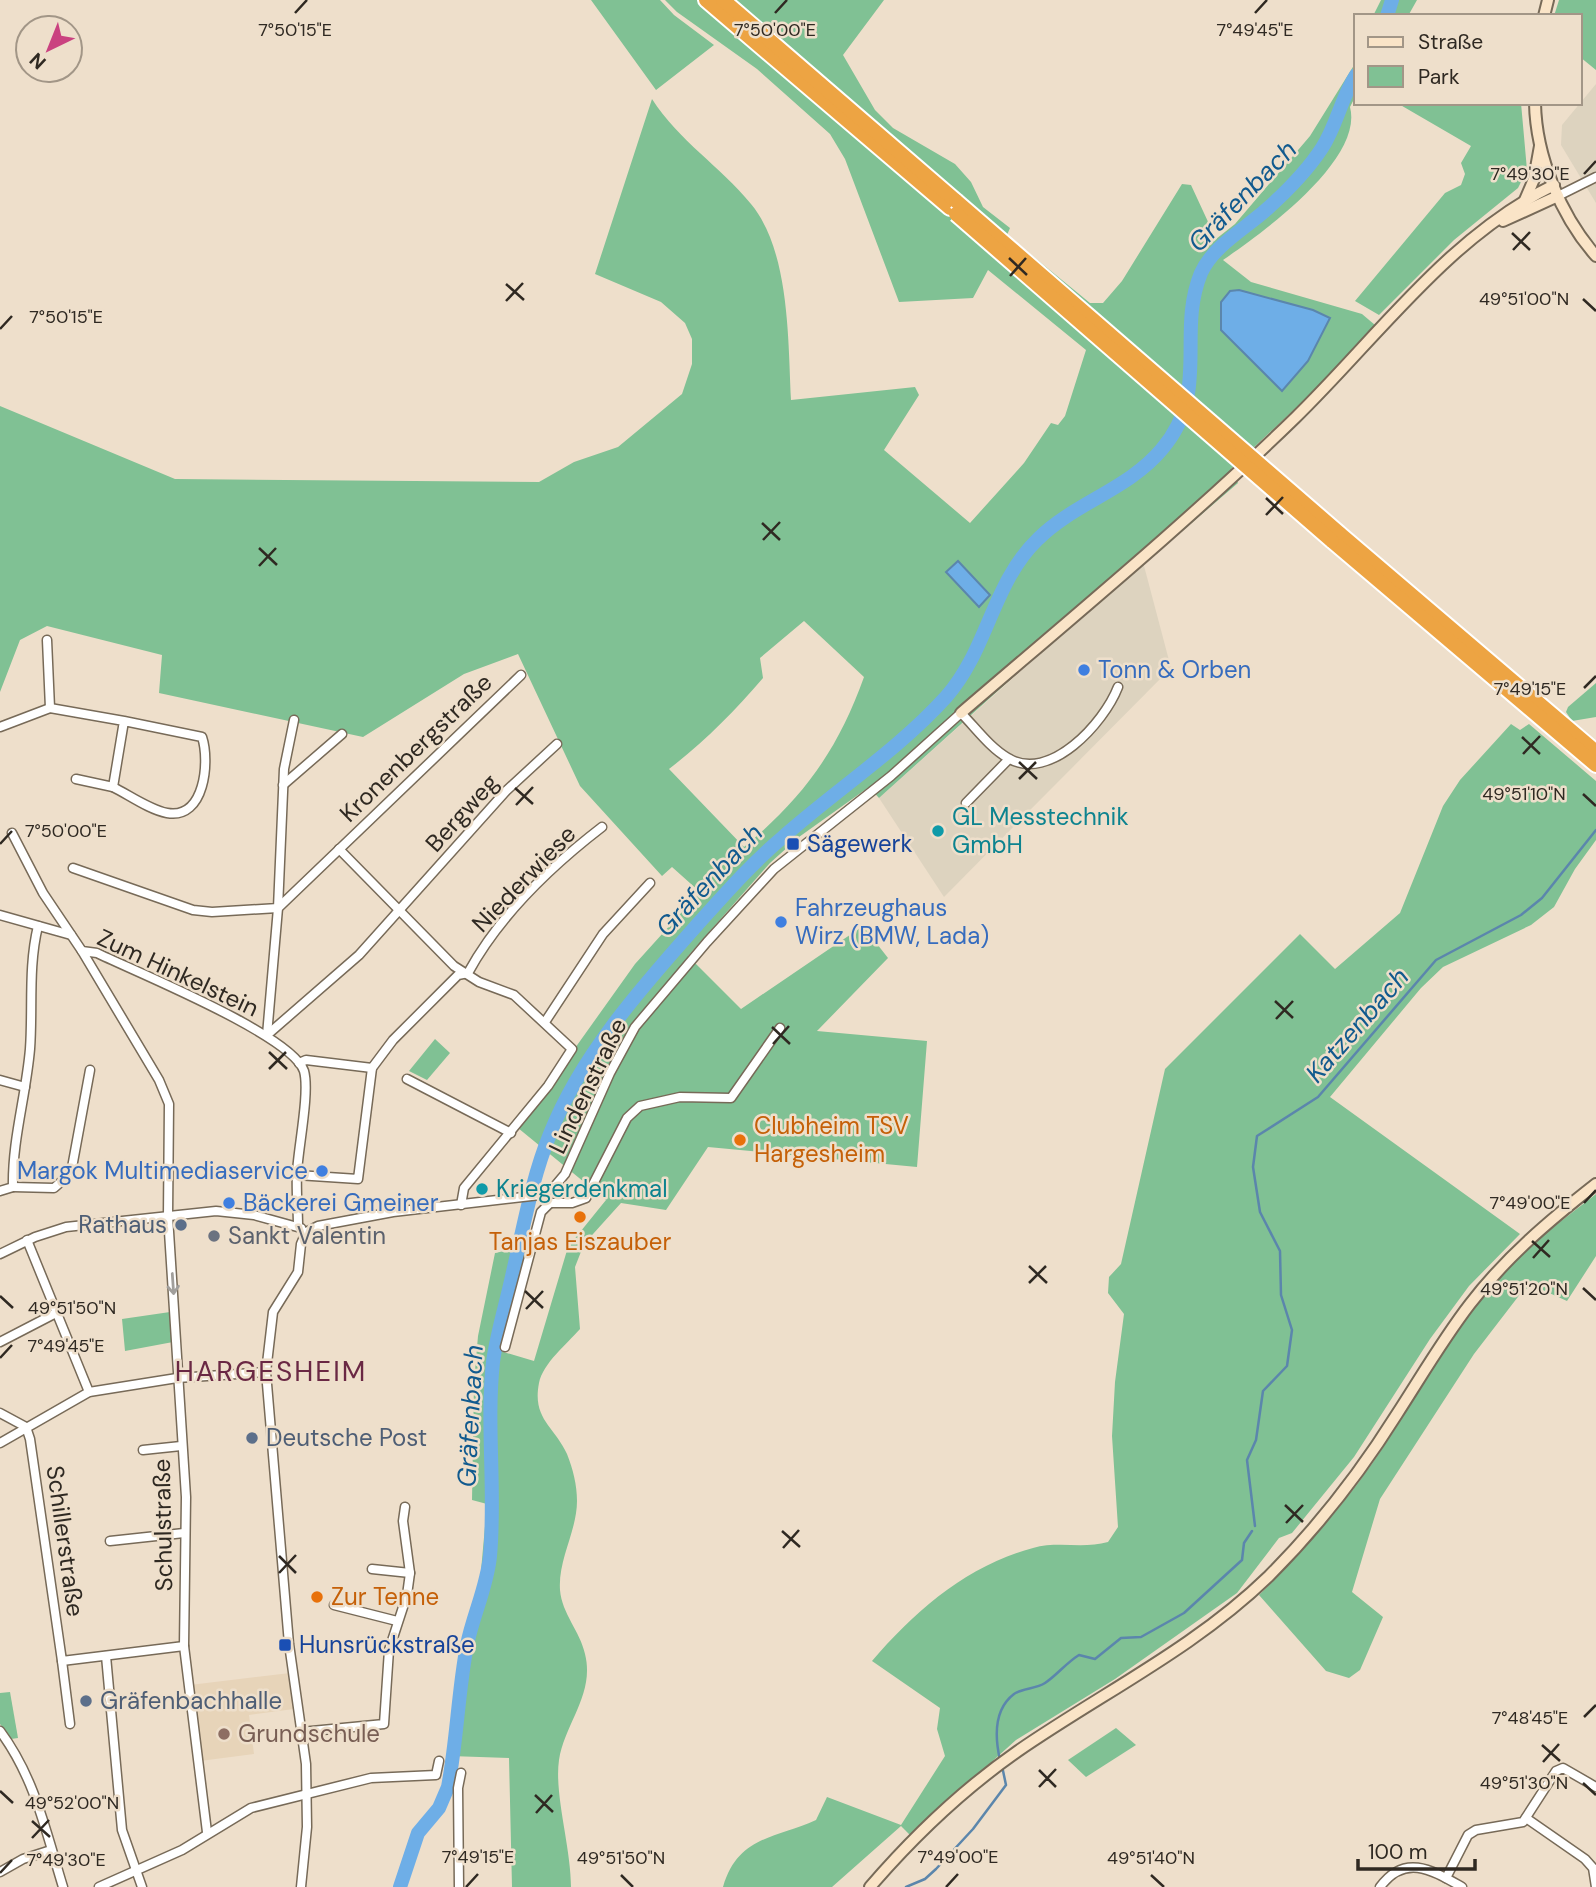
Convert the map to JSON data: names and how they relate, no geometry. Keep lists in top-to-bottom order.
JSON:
{
  "streets": {
    "street": [
      "Kronenbergstraße",
      "Bergweg",
      "Niederwiese",
      "Zum Hinkelstein",
      "Lindenstraße",
      "Schulstraße",
      "Schillerstraße"
    ]
  },
  "crossings": [
    ["Kronenbergstraße", "Bergweg"],
    ["Bergweg", "Zum Hinkelstein"],
    ["Zum Hinkelstein", "Schulstraße"]
  ],
  "districts": ["HARGESHEIM"],
  "water": ["Gräfenbach", "Katzenbach"],
  "places": {
    "other": [
      "Tonn & Orben",
      "GL Messtechnik GmbH",
      "Fahrzeughaus Wirz (BMW, Lada)",
      "Clubheim TSV Hargesheim",
      "Margok Multimediaservice",
      "Kriegerdenkmal",
      "Bäckerei Gmeiner",
      "Tanjas Eiszauber",
      "Rathaus",
      "Sankt Valentin",
      "Deutsche Post",
      "Zur Tenne",
      "Gräfenbachhalle",
      "Grundschule"
    ],
    "transit": ["Sägewerk", "Hunsrückstraße"]
  },
  "legend": ["Straße", "Park"],
  "scale_bar": "100 m",
  "north": "bottom left",
  "coordinates": [
    "7°50'15\"E",
    "7°50'00\"E",
    "7°49'45\"E",
    "7°49'30\"E",
    "49°51'00\"N",
    "7°49'15\"E",
    "49°51'10\"N",
    "7°49'00\"E",
    "49°51'20\"N",
    "49°51'50\"N",
    "7°48'45\"E",
    "49°51'30\"N",
    "49°52'00\"N",
    "49°51'40\"N"
  ]
}
